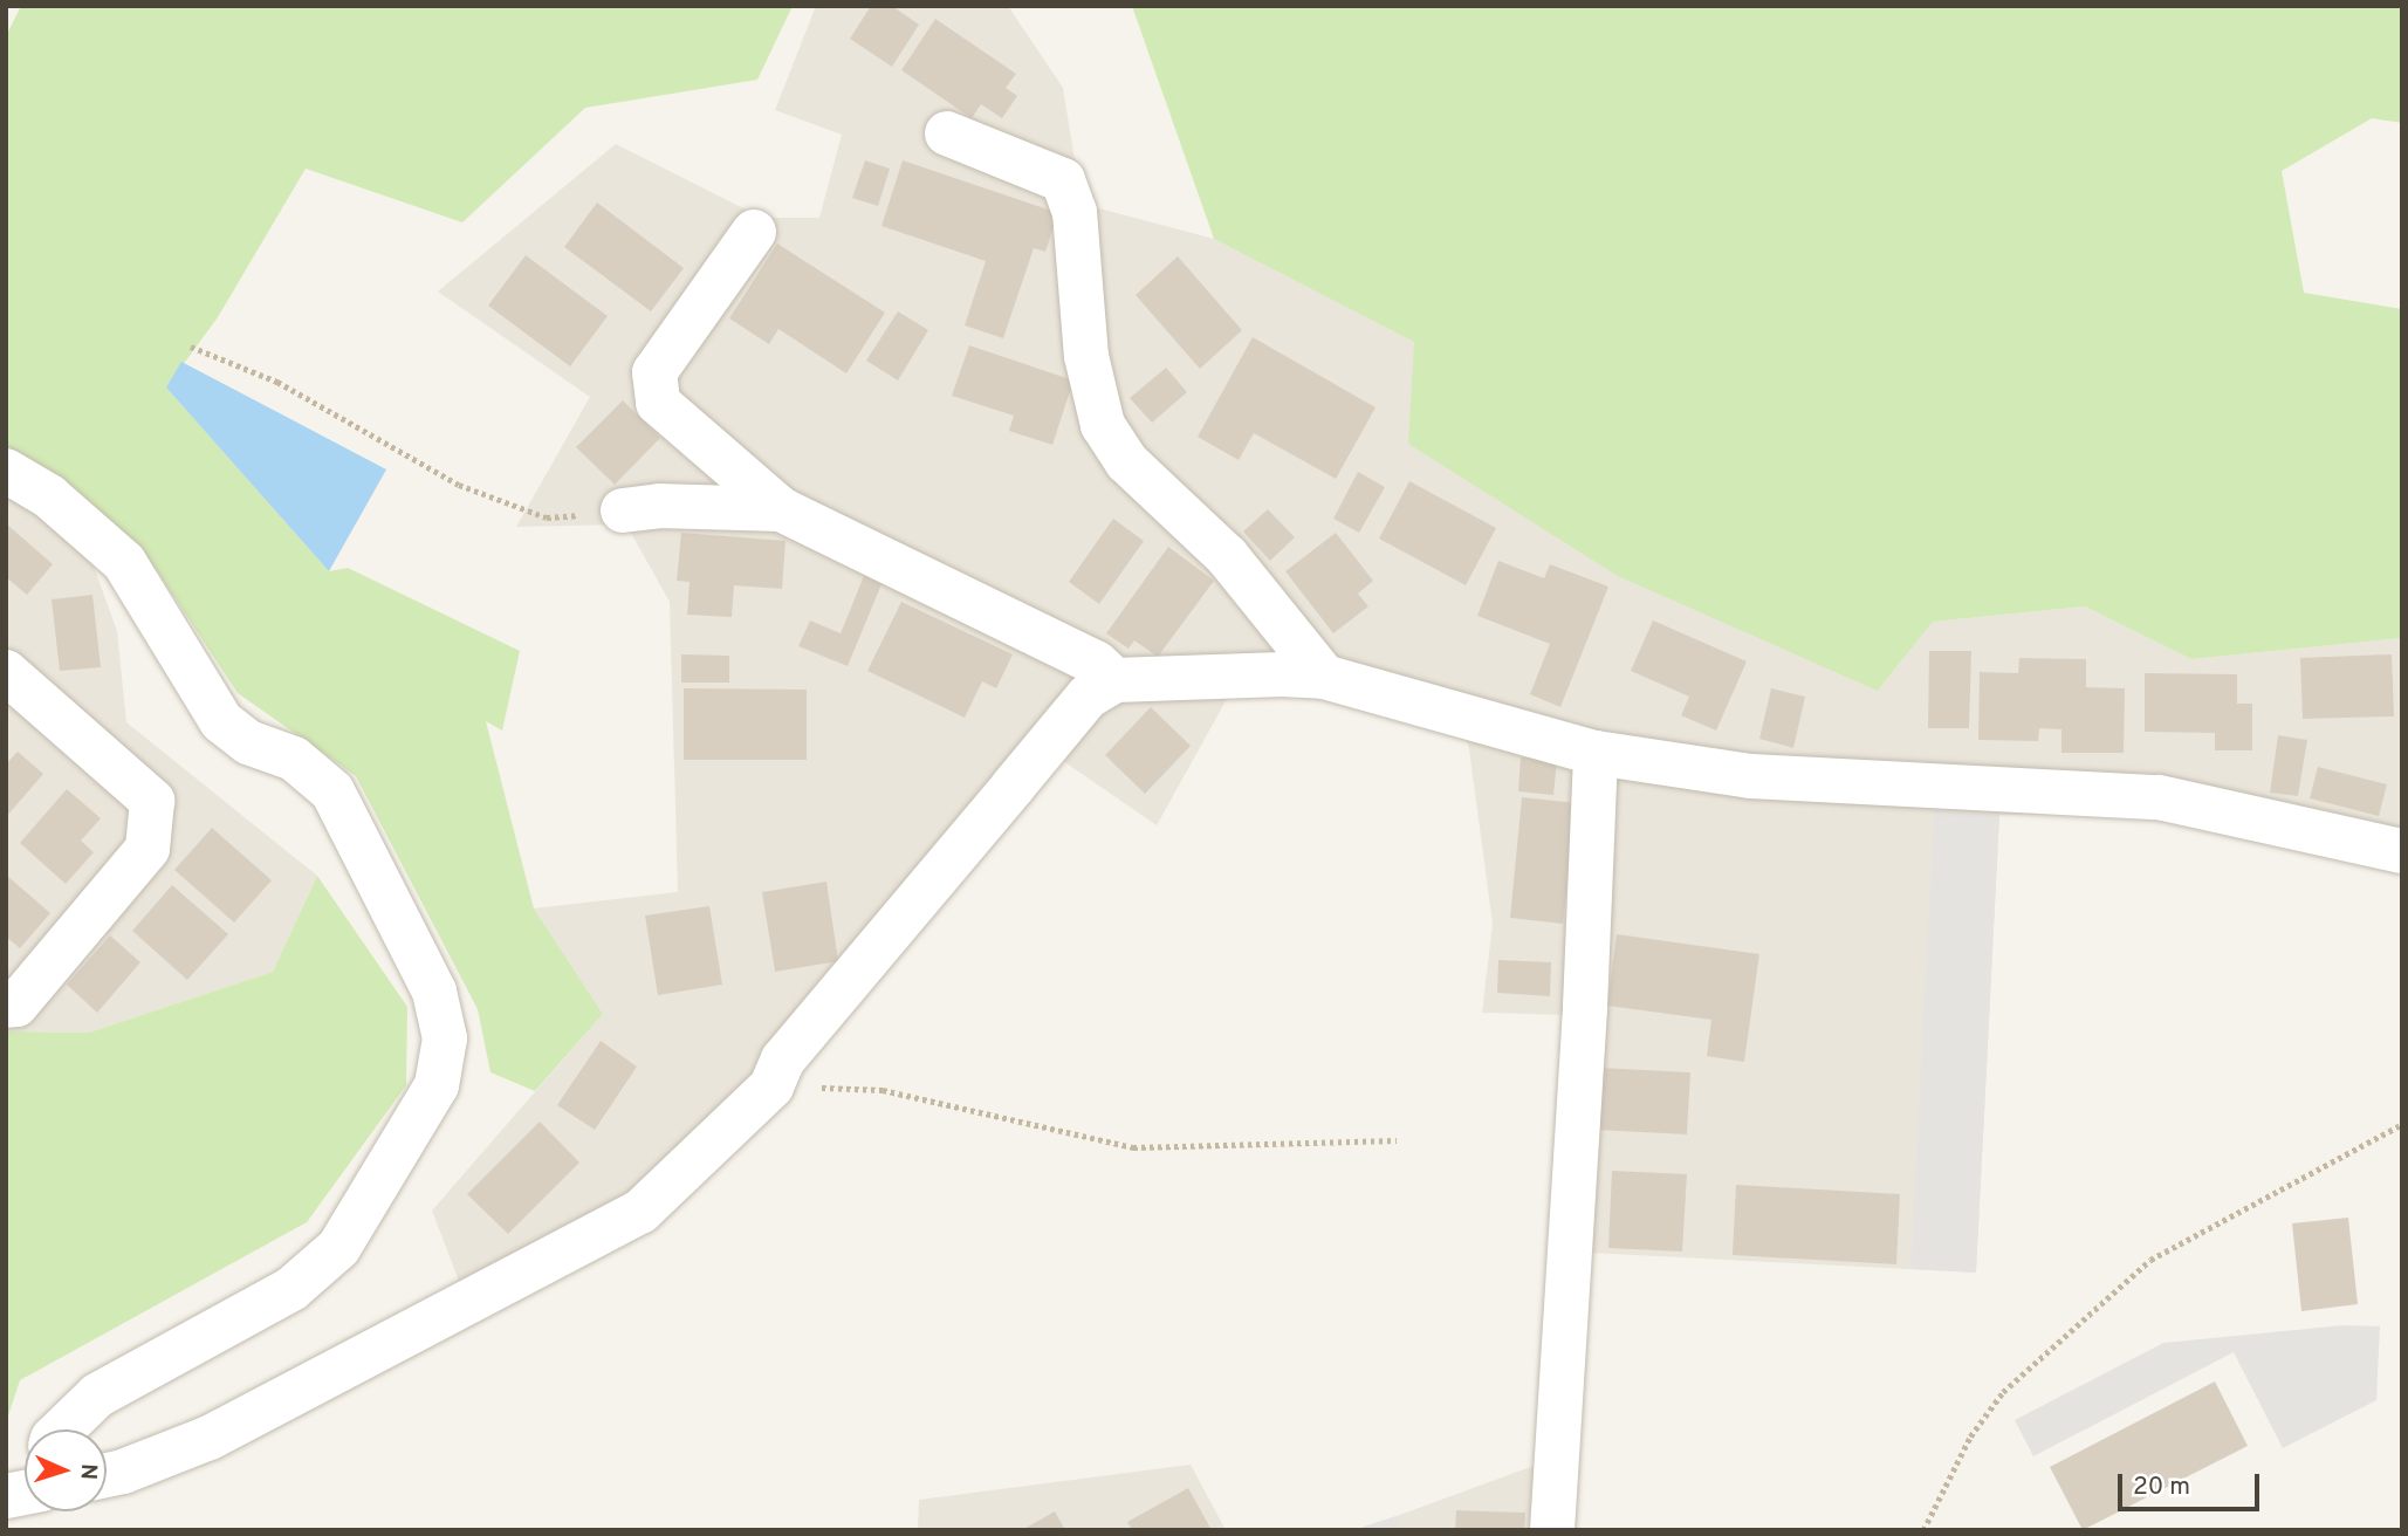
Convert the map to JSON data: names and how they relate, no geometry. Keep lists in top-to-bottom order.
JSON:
{
  "scale_bar": "20 m",
  "north": "right"
}
